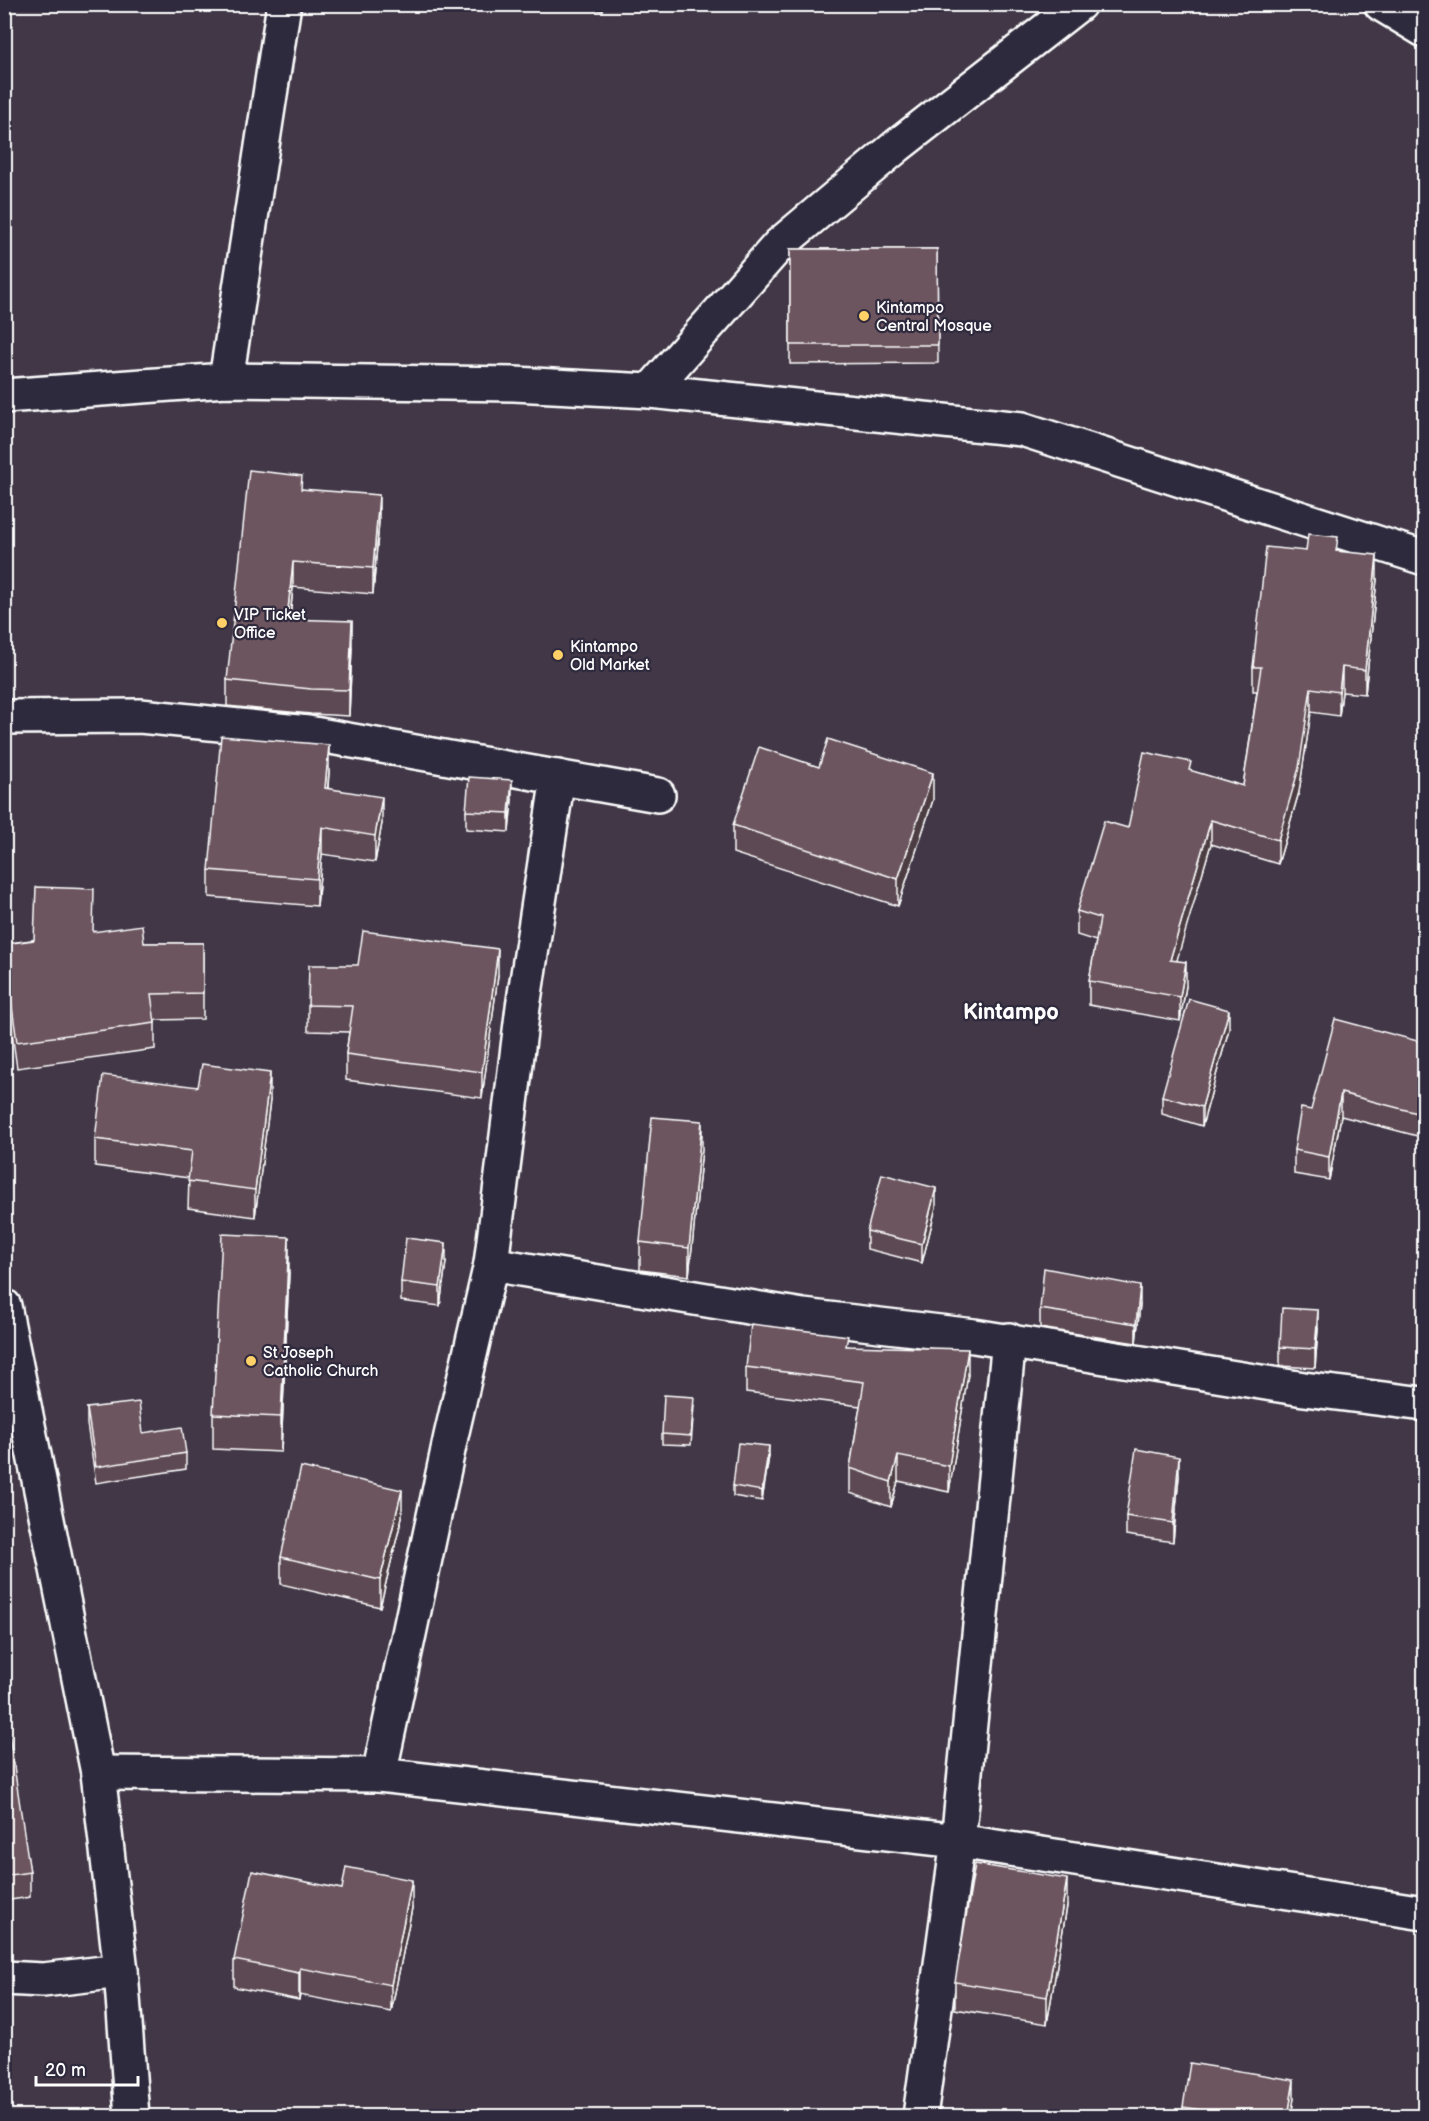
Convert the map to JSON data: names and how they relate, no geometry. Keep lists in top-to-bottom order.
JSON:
{
  "districts": ["Kintampo"],
  "places": [
    "Kintampo Central Mosque",
    "VIP Ticket Office",
    "Kintampo Old Market",
    "St Joseph Catholic Church"
  ],
  "scale_bar": "20 m"
}
